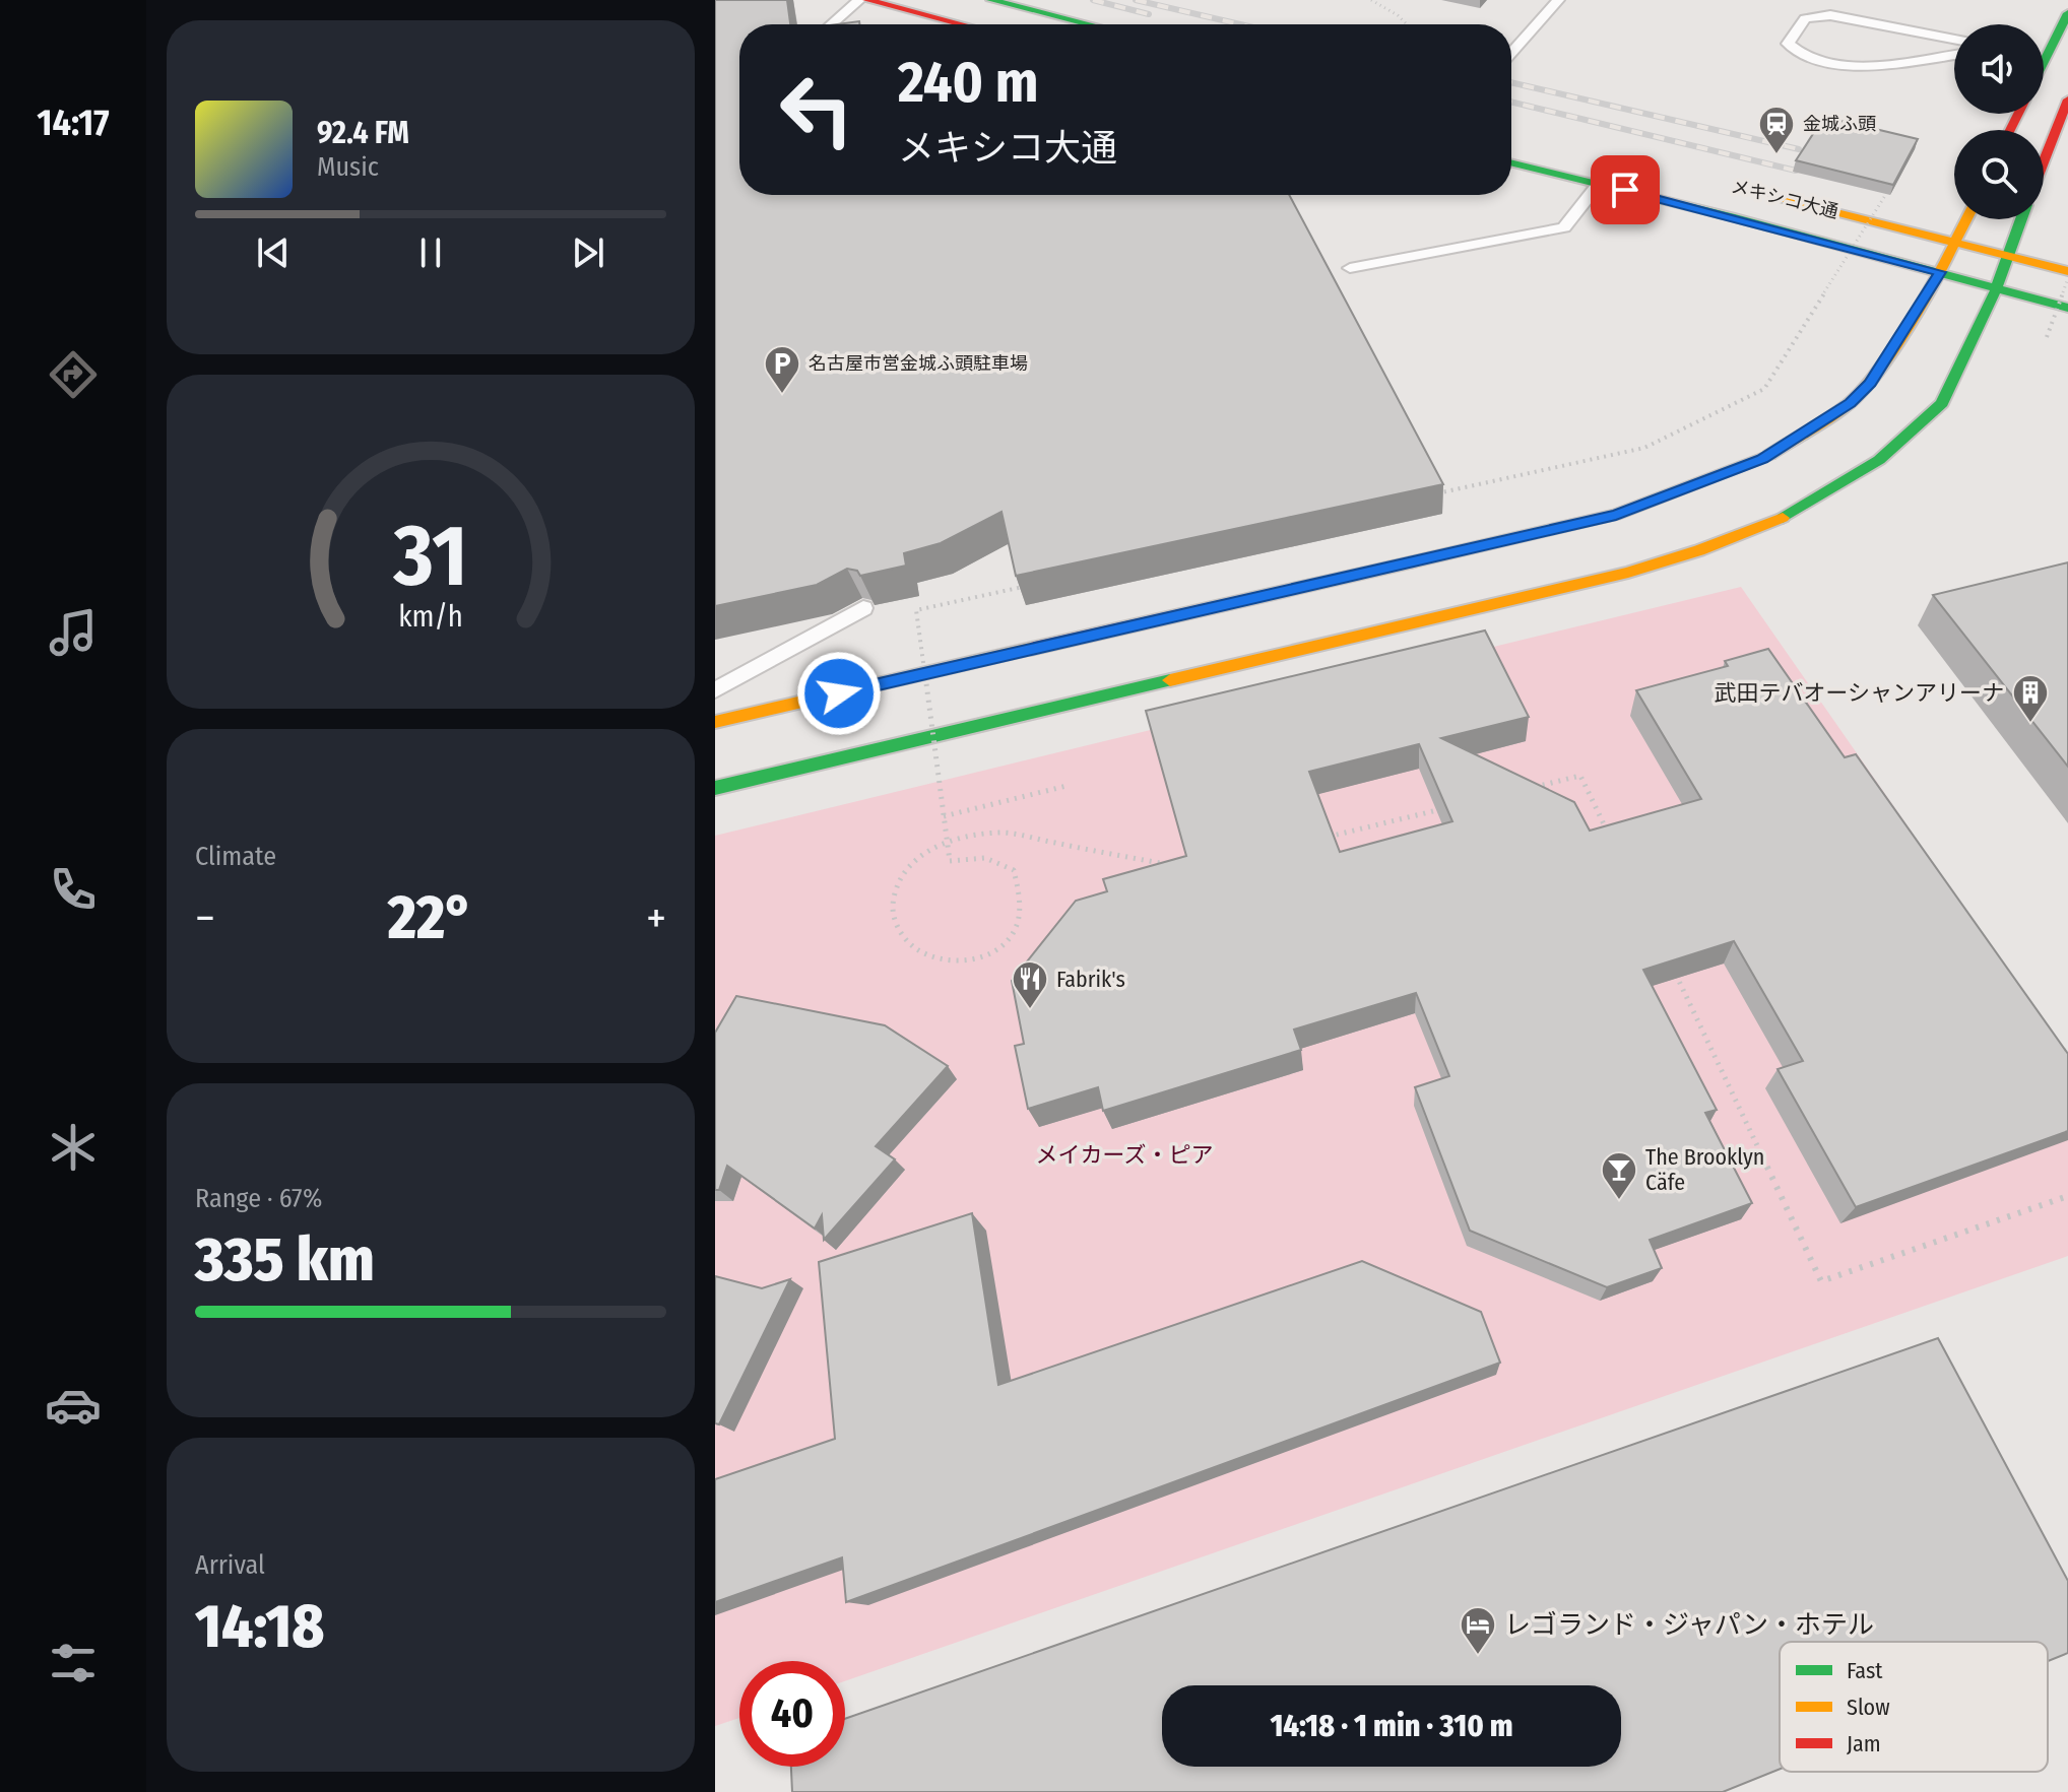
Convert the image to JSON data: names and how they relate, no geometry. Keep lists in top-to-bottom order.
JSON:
{
  "streets": {
    "street": ["メキシコ大通"]
  },
  "parks": ["メイカーズ・ピア"],
  "places": {
    "station": ["金城ふ頭"],
    "parking": ["名古屋市営金城ふ頭駐車場"],
    "building": ["武田テバオーシャンアリーナ"],
    "restaurant": ["Fabrik's"],
    "bar": ["The Brooklyn Cäfe"],
    "hotel": ["レゴランド・ジャパン・ホテル"]
  },
  "legend": ["Fast", "Slow", "Jam"],
  "page": {
    "tabs": "14:17",
    "turn": ["240 m", "メキシコ大通"],
    "song": ["92.4 FM", "Music"],
    "tile": [
      "Climate",
      ["Range · 67%", "335 km"],
      ["Arrival", "14:18"]
    ],
    "heat": ["−", "22°", "+"],
    "limit": "40",
    "trip": "14:18 · 1 min · 310 m",
    "gauge": ["31", "km/h"]
  }
}
